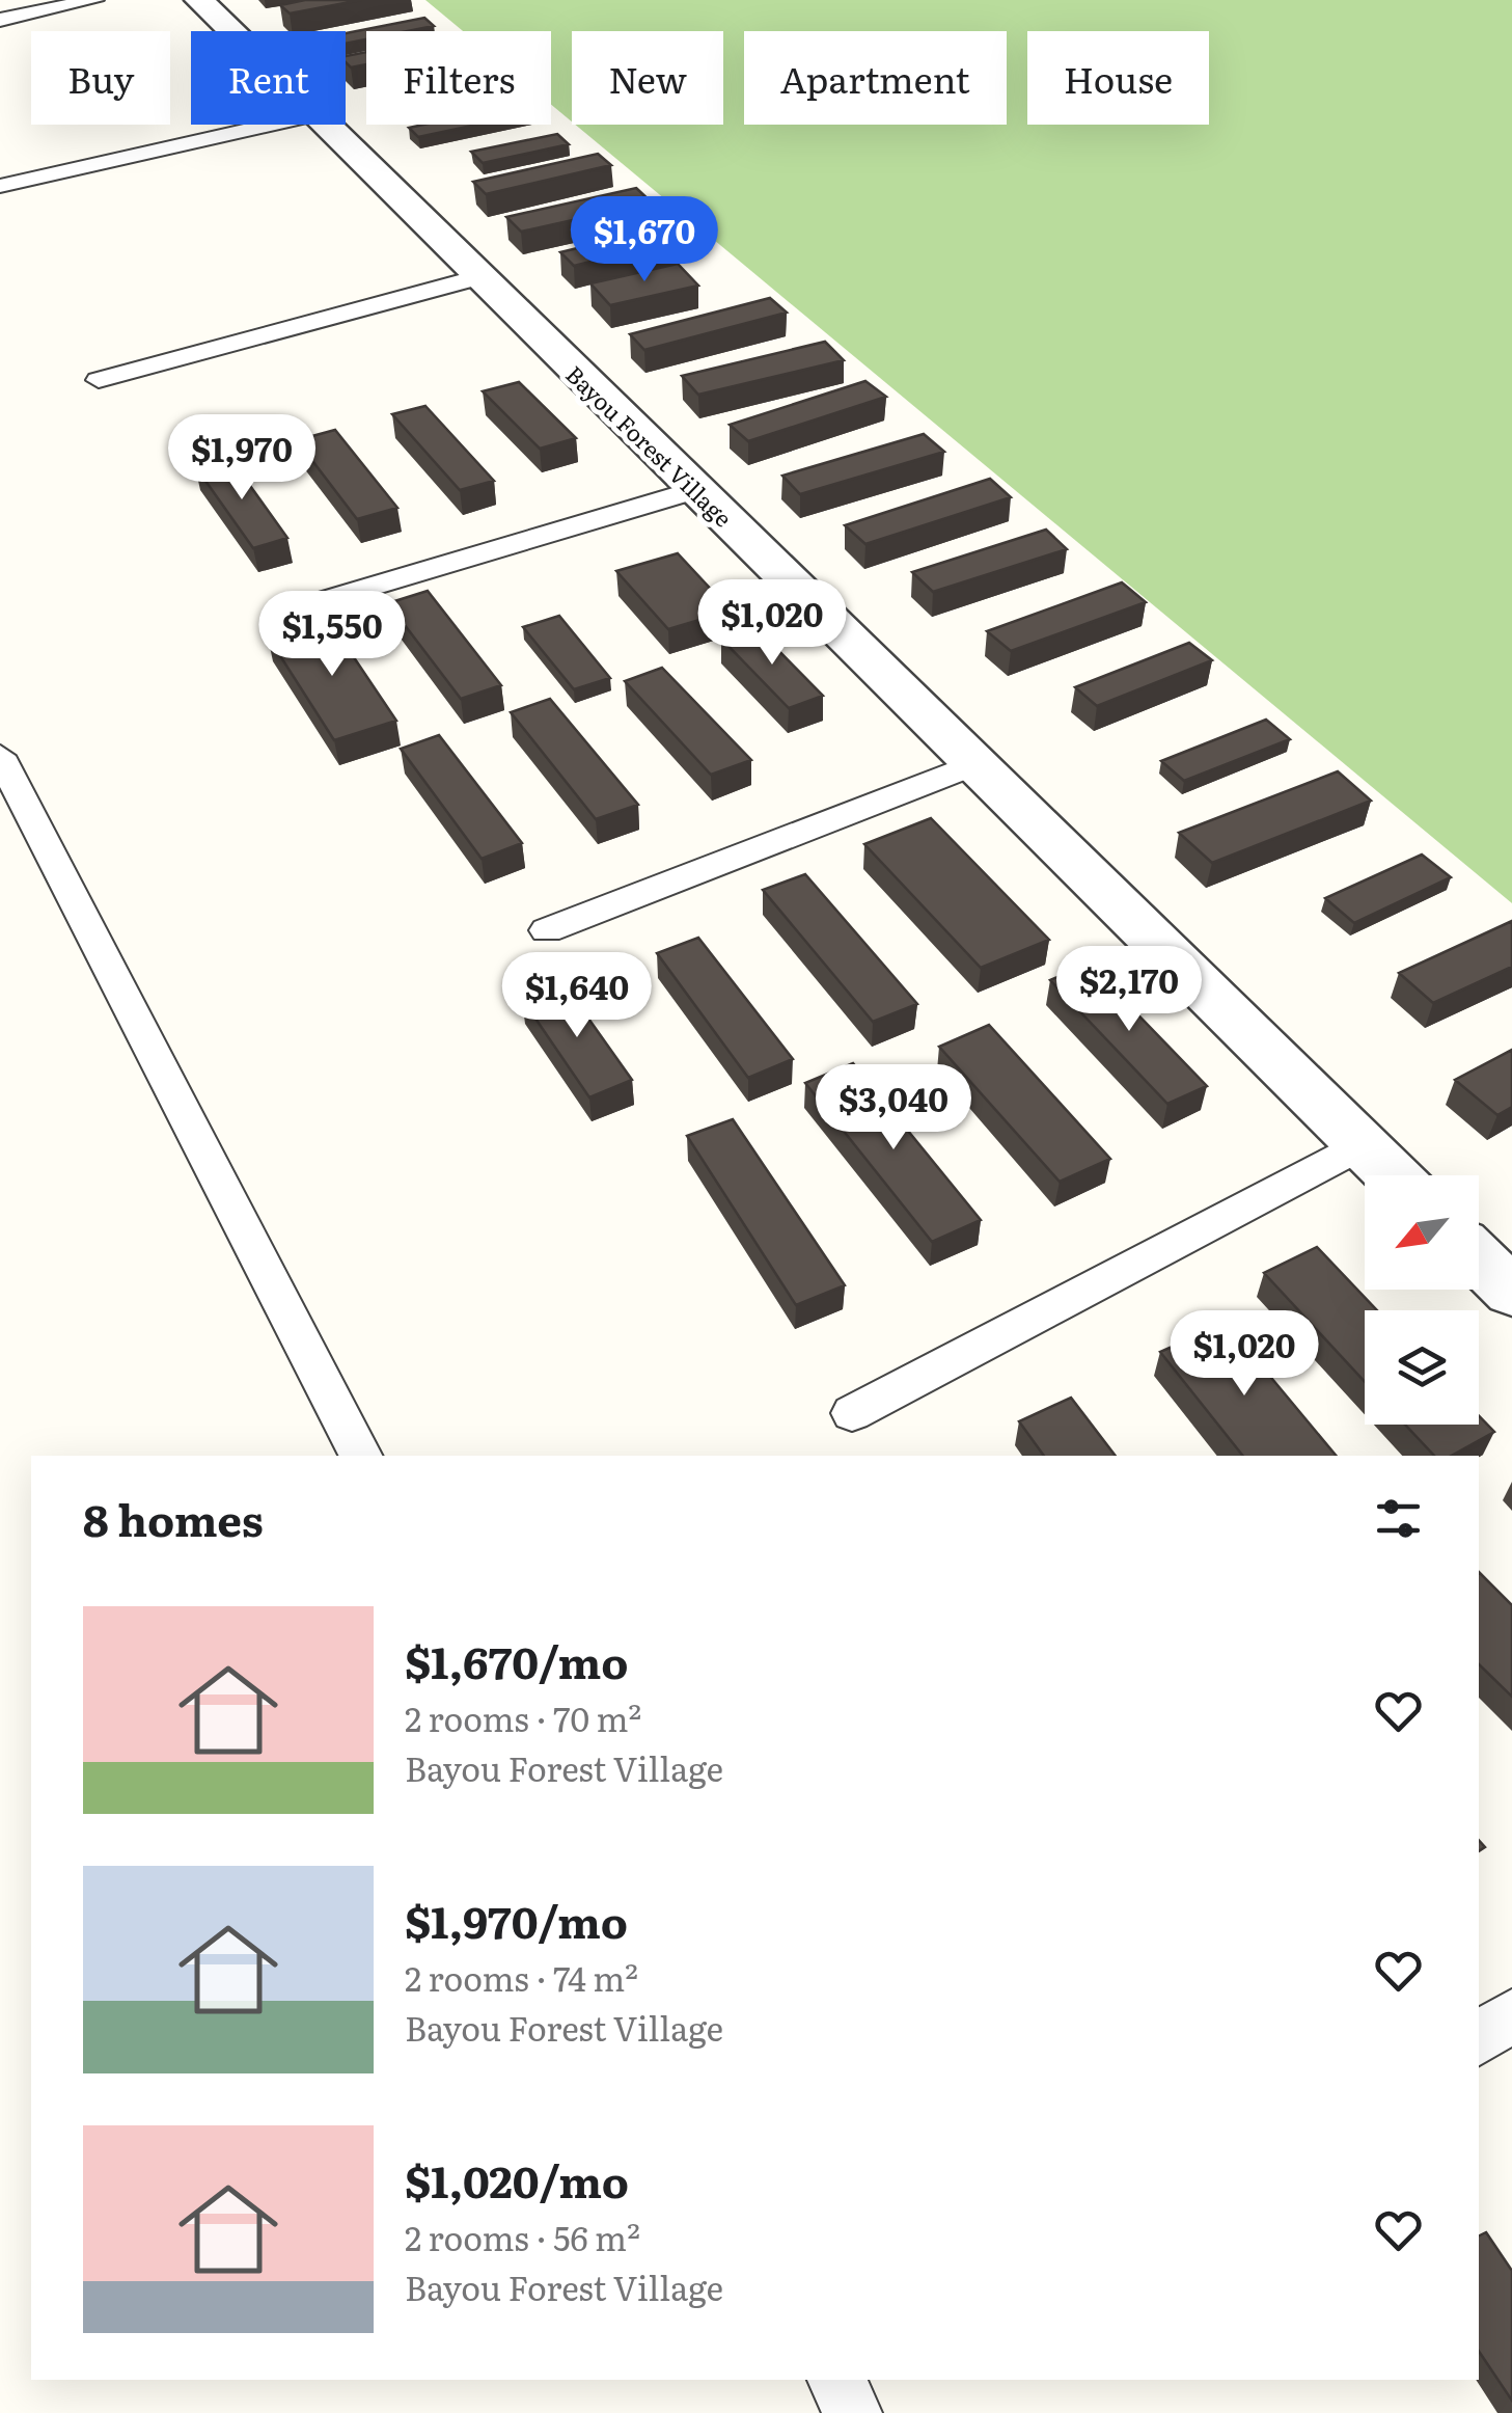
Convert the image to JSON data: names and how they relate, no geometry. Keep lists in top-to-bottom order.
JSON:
{
  "streets": {
    "street": ["Bayou Forest Village"]
  },
  "north": "bottom left",
  "page": {
    "chip": [
      "Buy",
      "Rent",
      "Filters",
      "New",
      "Apartment",
      "House"
    ],
    "price": [
      "$1,670",
      "$1,970",
      "$1,020",
      "$1,550",
      "$2,170",
      "$1,640",
      "$3,040",
      "$1,020"
    ],
    "heading": "8 homes",
    "list": [
      {
        "name": "$1,670/mo",
        "note": "2 rooms · 70 m² · Bayou Forest Village"
      },
      {
        "name": "$1,970/mo",
        "note": "2 rooms · 74 m² · Bayou Forest Village"
      },
      {
        "name": "$1,020/mo",
        "note": "2 rooms · 56 m² · Bayou Forest Village"
      }
    ]
  }
}
